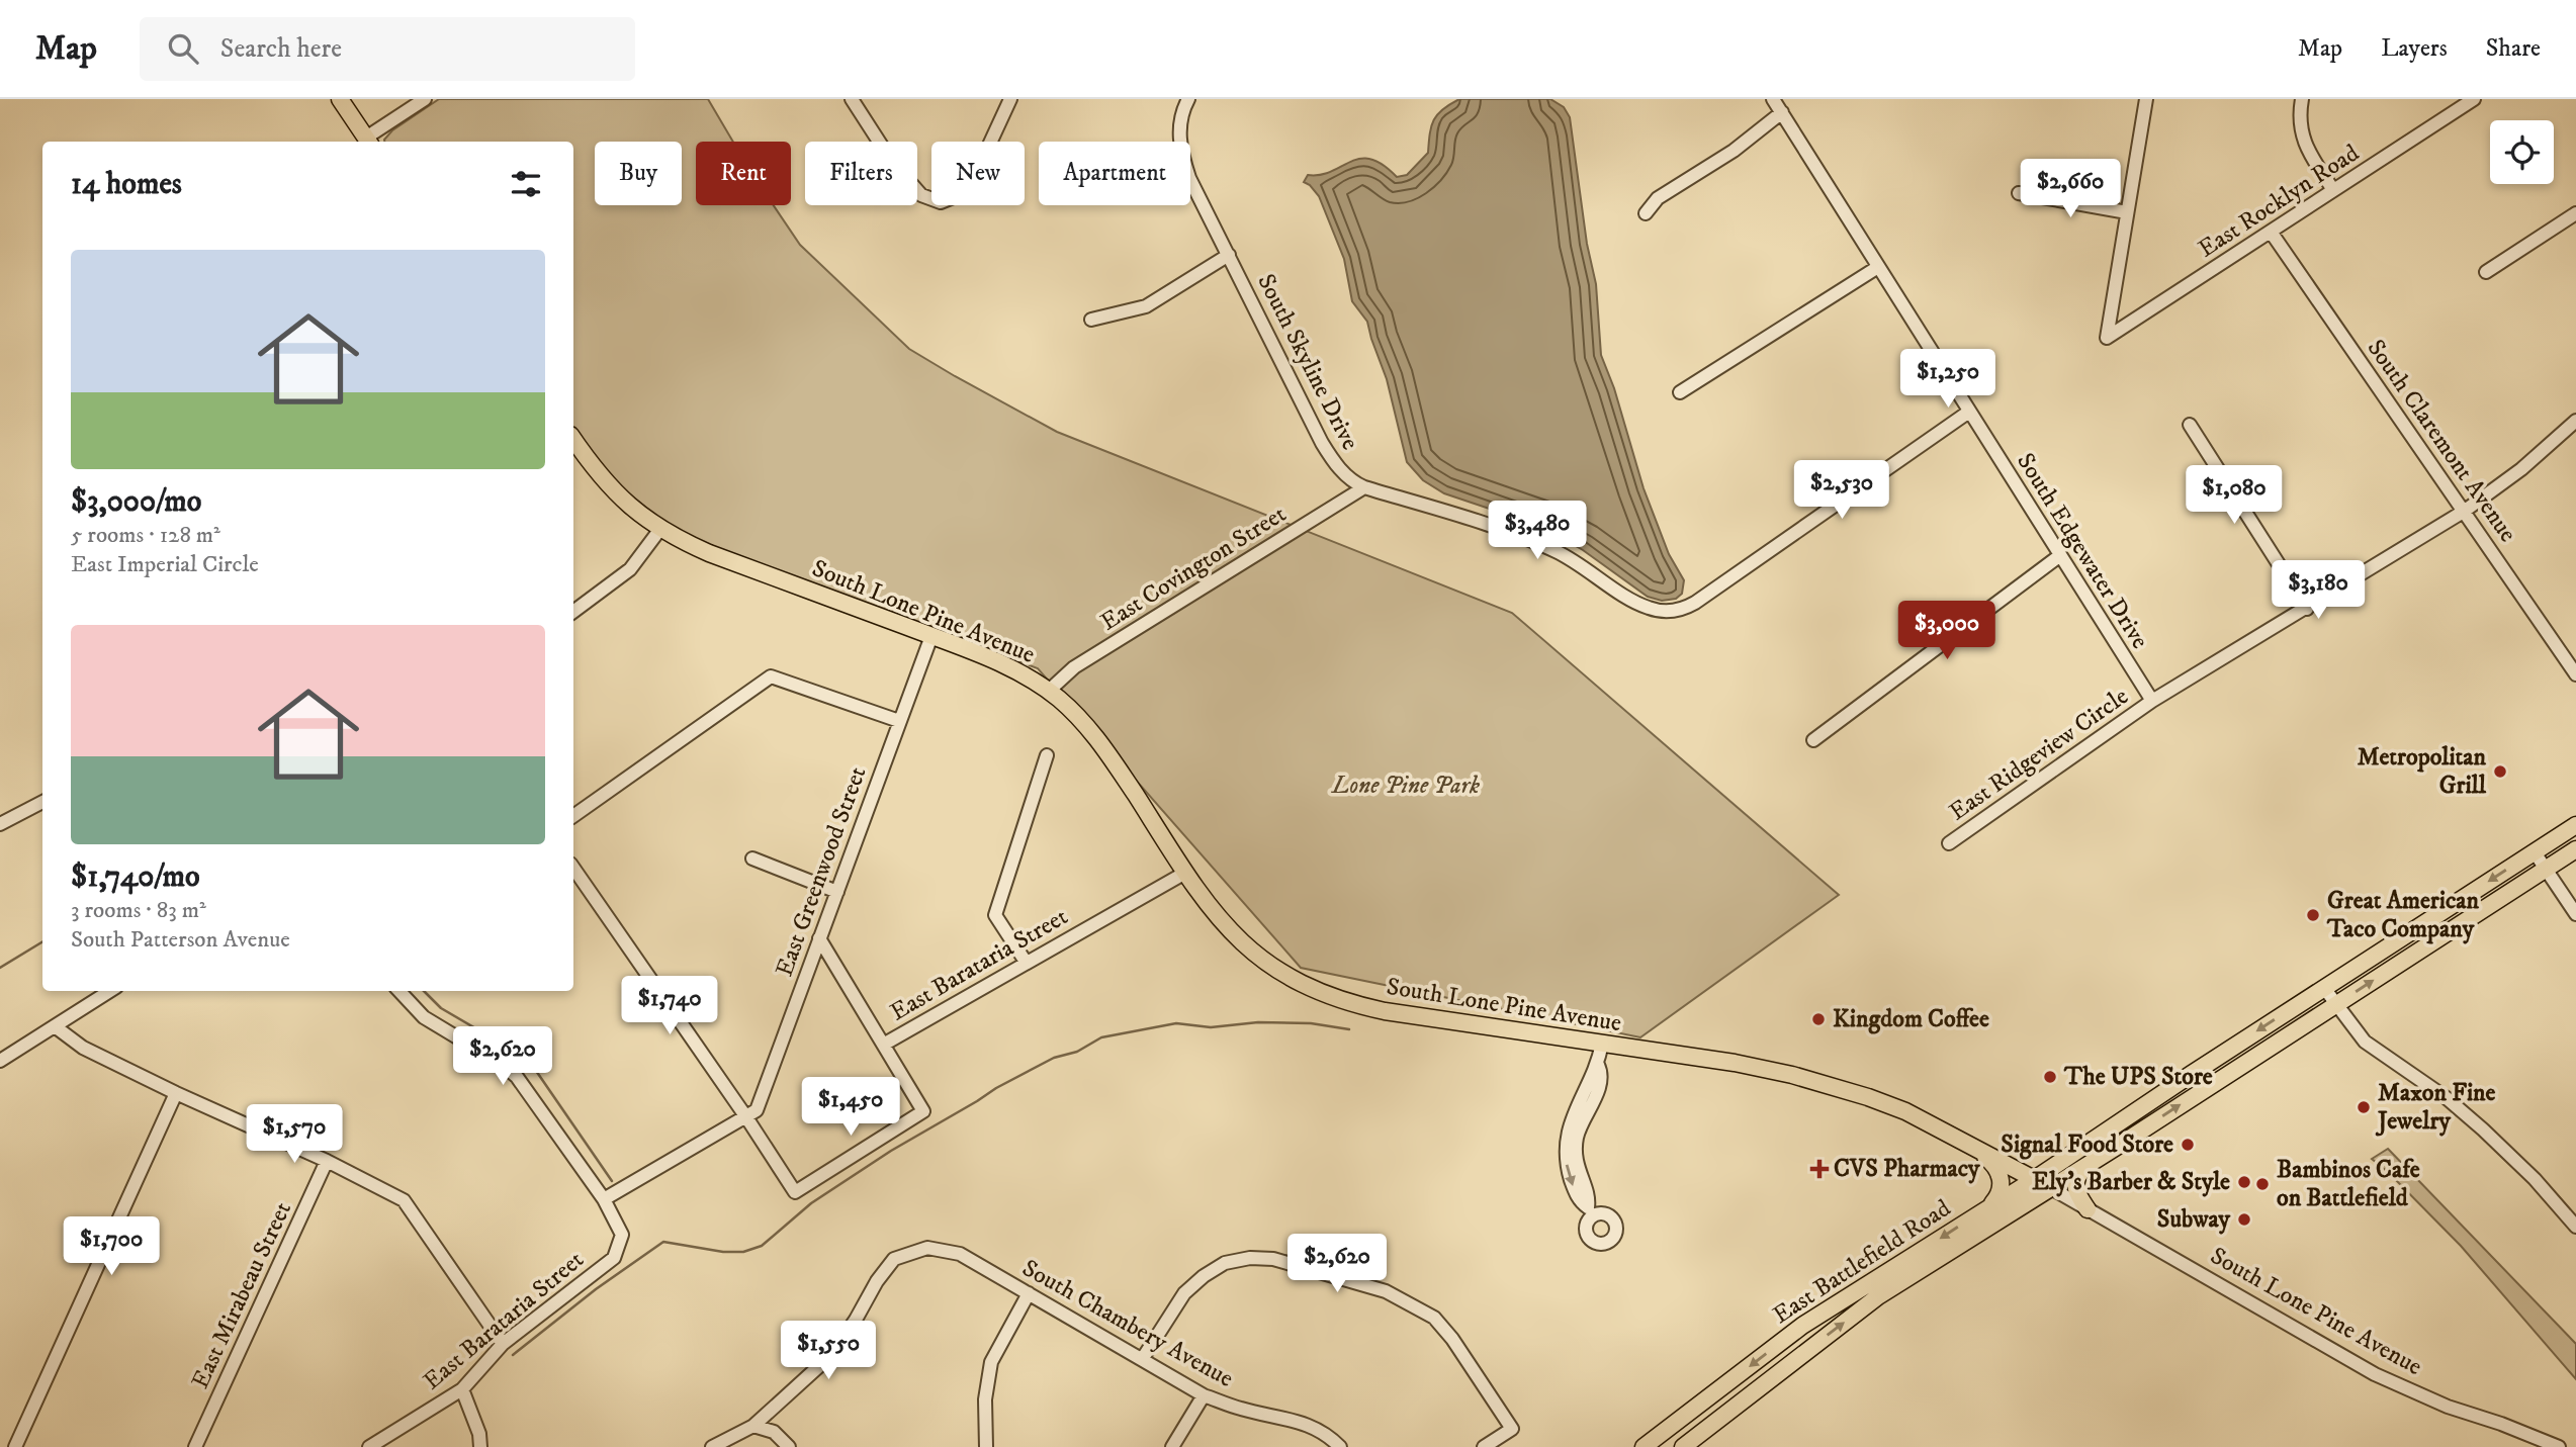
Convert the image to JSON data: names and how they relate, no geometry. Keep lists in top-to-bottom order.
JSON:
{
  "streets": {
    "main road": ["South Lone Pine Avenue", "East Battlefield Road"],
    "street": [
      "East Rocklyn Road",
      "South Skyline Drive",
      "South Claremont Avenue",
      "South Edgewater Drive",
      "East Covington Street",
      "East Ridgeview Circle",
      "East Greenwood Street",
      "East Barataria Street",
      "East Mirabeau Street",
      "South Chambery Avenue"
    ]
  },
  "crossings": [
    ["East Rocklyn Road", "South Claremont Avenue"],
    ["South Skyline Drive", "South Edgewater Drive"],
    ["South Skyline Drive", "East Covington Street"],
    ["South Claremont Avenue", "East Ridgeview Circle"],
    ["South Edgewater Drive", "East Ridgeview Circle"],
    ["East Covington Street", "South Lone Pine Avenue"],
    ["South Lone Pine Avenue", "East Greenwood Street"],
    ["South Lone Pine Avenue", "East Barataria Street"],
    ["South Lone Pine Avenue", "East Battlefield Road"],
    ["East Greenwood Street", "East Barataria Street"]
  ],
  "parks": ["Lone Pine Park"],
  "places": {
    "other": [
      "Metropolitan Grill",
      "Great American Taco Company",
      "Kingdom Coffee",
      "The UPS Store",
      "Maxon Fine Jewelry",
      "Signal Food Store",
      "Ely's Barber & Style",
      "Bambinos Cafe on Battlefield",
      "Subway"
    ],
    "health": ["CVS Pharmacy"]
  },
  "page": {
    "header": "Map",
    "search": "Search here",
    "nav": ["Map", "Layers", "Share"],
    "chip": [
      "Buy",
      "Rent",
      "Filters",
      "New",
      "Apartment"
    ],
    "heading": "14 homes",
    "price": [
      "$2,660",
      "$1,250",
      "$2,530",
      "$1,080",
      "$3,480",
      "$3,180",
      "$3,000",
      "$1,740",
      "$2,620",
      "$1,450",
      "$1,570",
      "$1,700",
      "$2,620",
      "$1,550"
    ],
    "list": [
      {
        "name": "$3,000/mo",
        "note": "5 rooms · 128 m² · East Imperial Circle"
      },
      {
        "name": "$1,740/mo",
        "note": "3 rooms · 83 m² · South Patterson Avenue"
      }
    ]
  }
}
